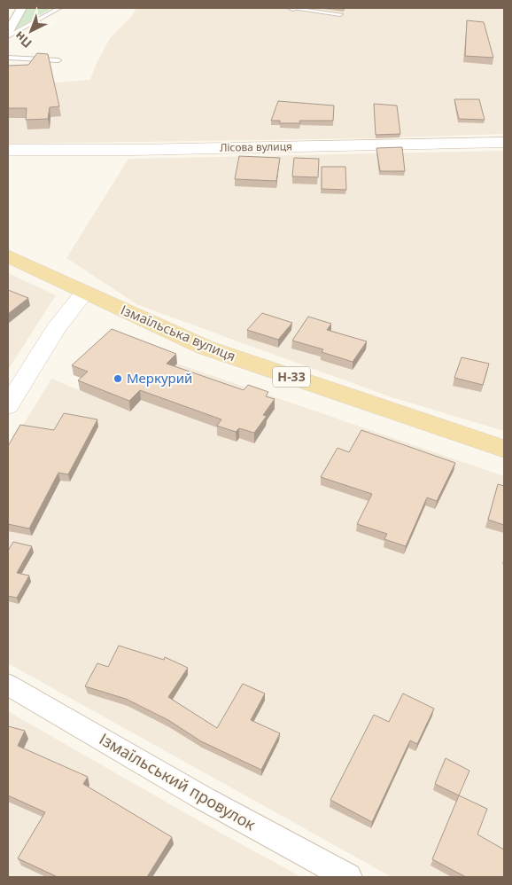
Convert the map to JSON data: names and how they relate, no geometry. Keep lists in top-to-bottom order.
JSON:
{
  "streets": {
    "main road": ["Ізмаїльська вулиця", "Н-33"],
    "street": ["Лісова вулиця", "Ізмаїльський провулок"]
  },
  "places": ["Меркурий"],
  "north": "bottom left"
}
